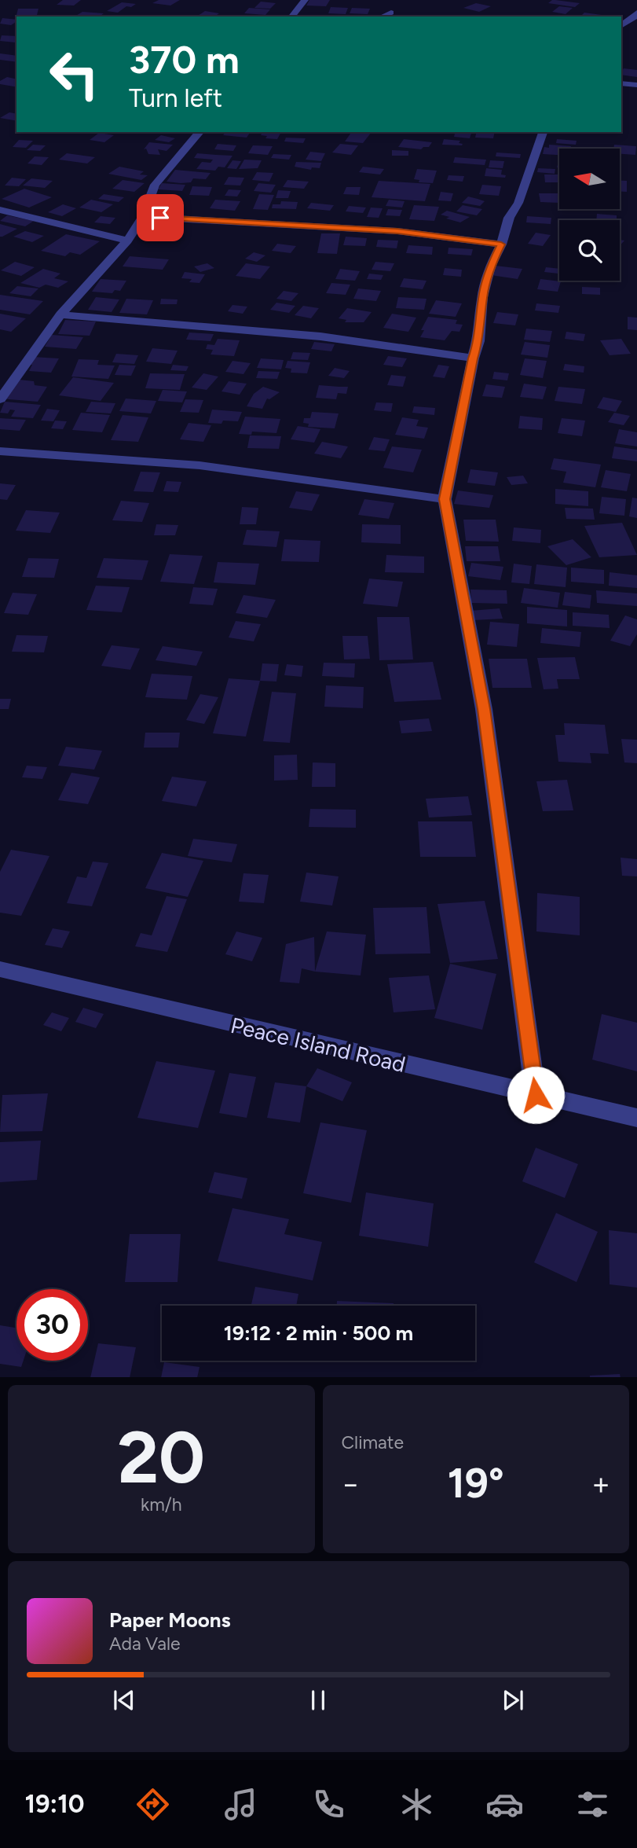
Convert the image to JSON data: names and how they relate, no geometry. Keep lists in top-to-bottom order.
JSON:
{
  "streets": {
    "street": ["Peace Island Road"]
  },
  "north": "left",
  "page": {
    "turn": ["370 m", "Turn left"],
    "limit": "30",
    "trip": "19:12 · 2 min · 500 m",
    "tile": [
      ["20", "km/h"],
      "Climate"
    ],
    "heat": ["−", "19°", "+"],
    "song": ["Paper Moons", "Ada Vale"],
    "tabs": "19:10"
  }
}
